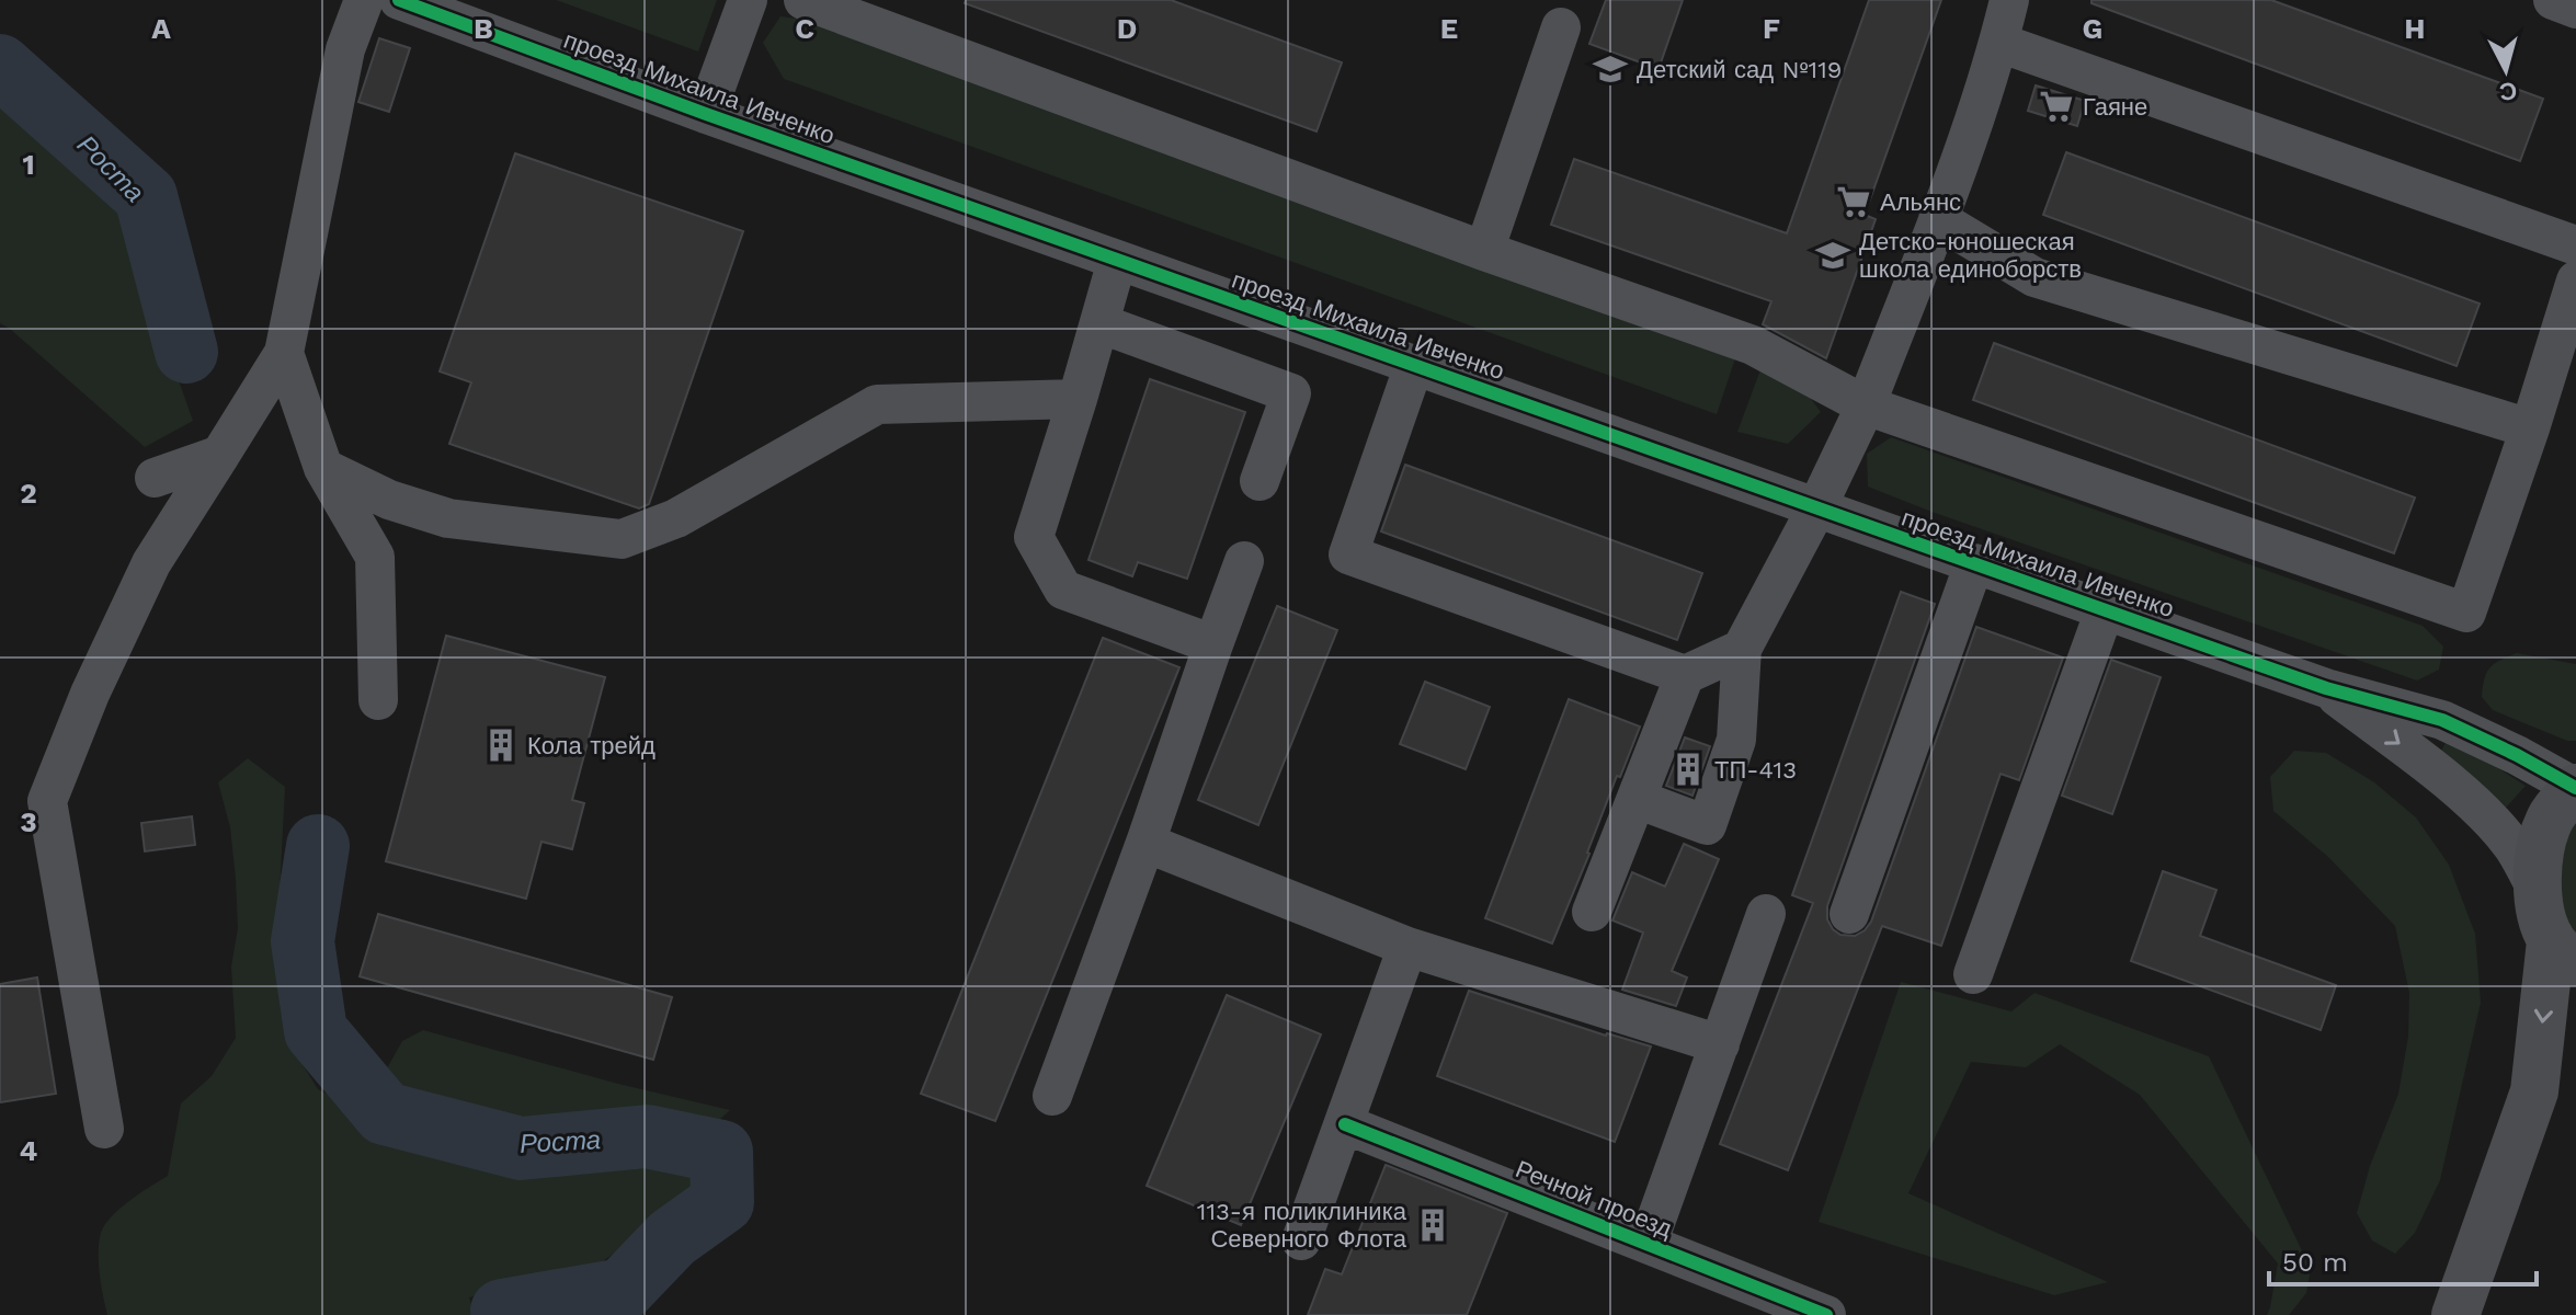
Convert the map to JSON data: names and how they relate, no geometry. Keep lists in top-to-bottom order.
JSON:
{
  "streets": {
    "street": ["проезд Михаила Ивченко", "Речной проезд"]
  },
  "water": ["Роста"],
  "places": {
    "school or university": ["Детский сад №119", "Детско-юношеская школа единоборств"],
    "supermarket": ["Гаяне", "Альянс"],
    "building": ["Кола трейд", "ТП-413", "113-я поликлиника Северного Флота"]
  },
  "scale_bar": "50 m",
  "north": "bottom",
  "grid": {
    "columns": [
      "A",
      "B",
      "C",
      "D",
      "E",
      "F",
      "G",
      "H"
    ],
    "rows": [
      "1",
      "2",
      "3",
      "4"
    ]
  }
}
